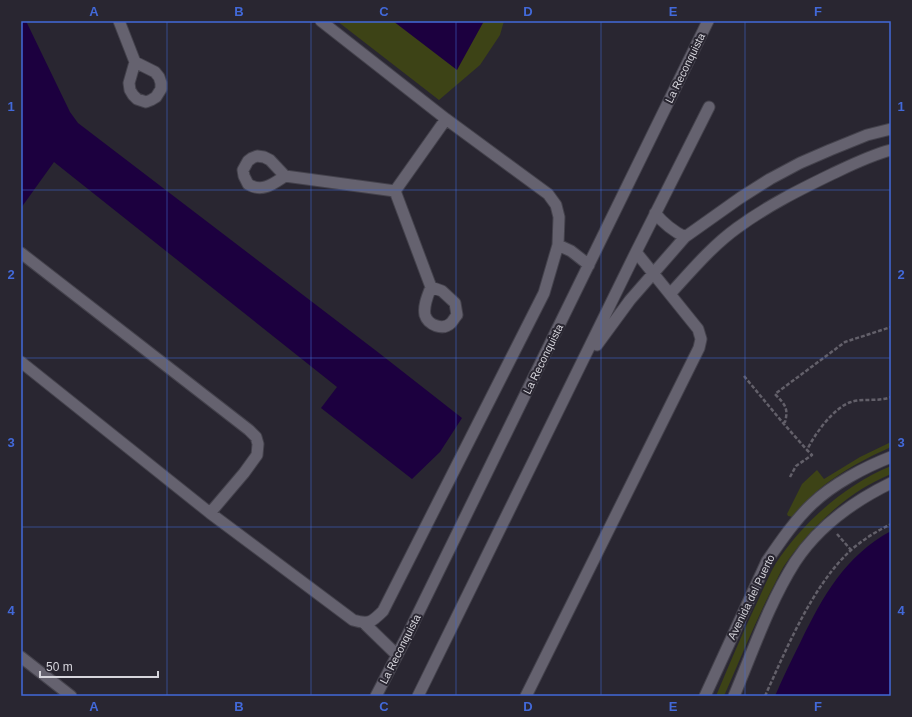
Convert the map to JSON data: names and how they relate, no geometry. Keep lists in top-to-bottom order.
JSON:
{
  "streets": {
    "street": ["La Reconquista", "Avenida del Puerto"]
  },
  "scale_bar": "50 m",
  "grid": {
    "columns": [
      "A",
      "B",
      "C",
      "D",
      "E",
      "F"
    ],
    "rows": [
      "1",
      "2",
      "3",
      "4"
    ]
  }
}
